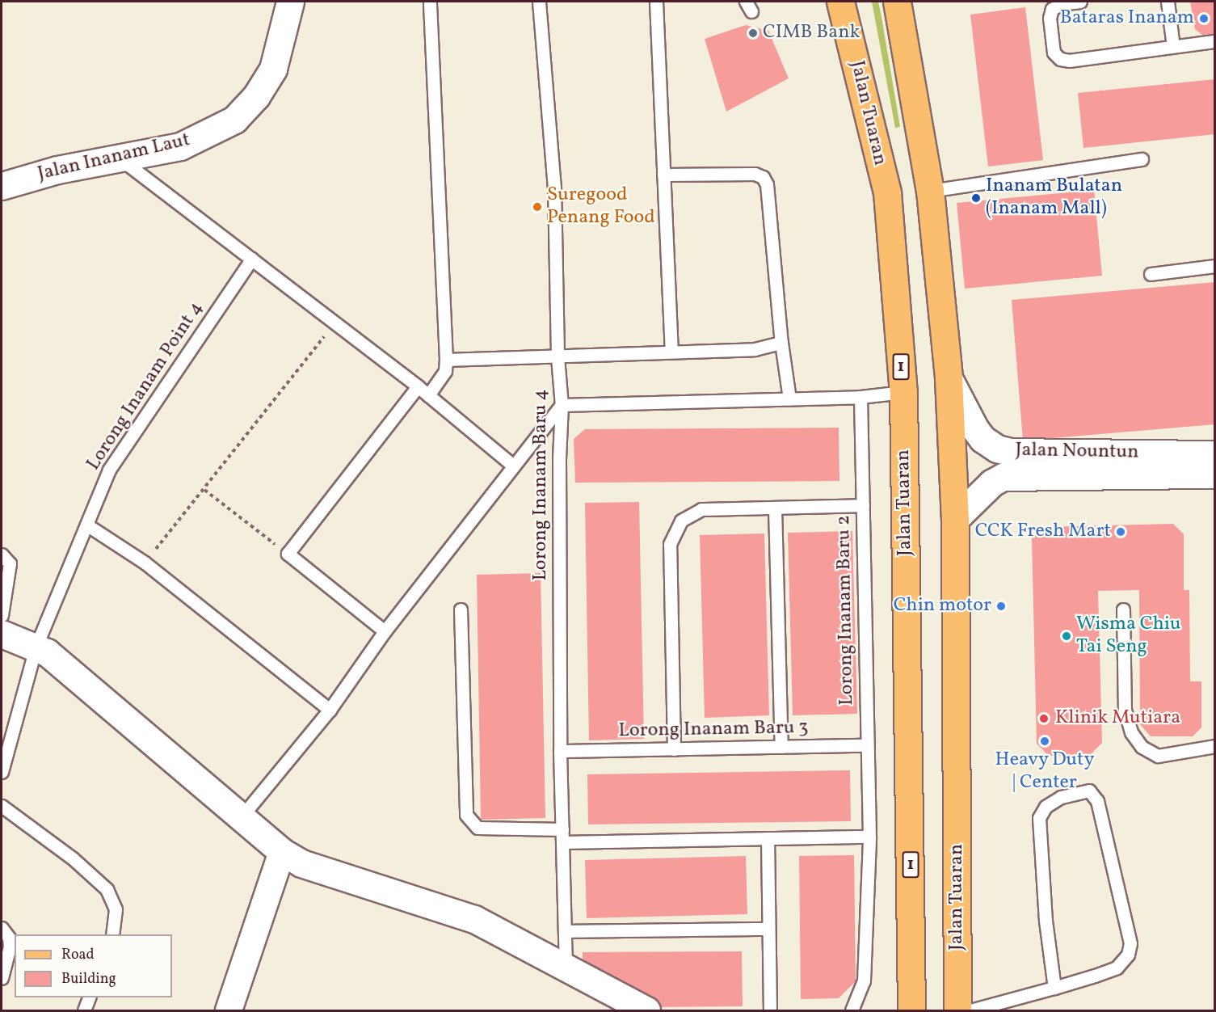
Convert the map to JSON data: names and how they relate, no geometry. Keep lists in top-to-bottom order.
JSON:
{
  "streets": {
    "main road": ["Jalan Tuaran", "1"],
    "street": ["Jalan Inanam Laut", "Jalan Nountun"],
    "lane": [
      "Lorong Inanam Point 4",
      "Lorong Inanam Baru 4",
      "Lorong Inanam Baru 2",
      "Lorong Inanam Baru 3"
    ]
  },
  "crossings": [
    ["Jalan Tuaran", "Jalan Nountun"],
    ["Lorong Inanam Baru 4", "Lorong Inanam Baru 3"],
    ["Lorong Inanam Baru 2", "Lorong Inanam Baru 3"]
  ],
  "places": [
    "Bataras Inanam",
    "CIMB Bank",
    "Inanam Bulatan (Inanam Mall)",
    "Suregood Penang Food",
    "CCK Fresh Mart",
    "Chin motor",
    "Wisma Chiu Tai Seng",
    "Klinik Mutiara",
    "Heavy Duty | Center"
  ],
  "legend": ["Road", "Building"]
}
